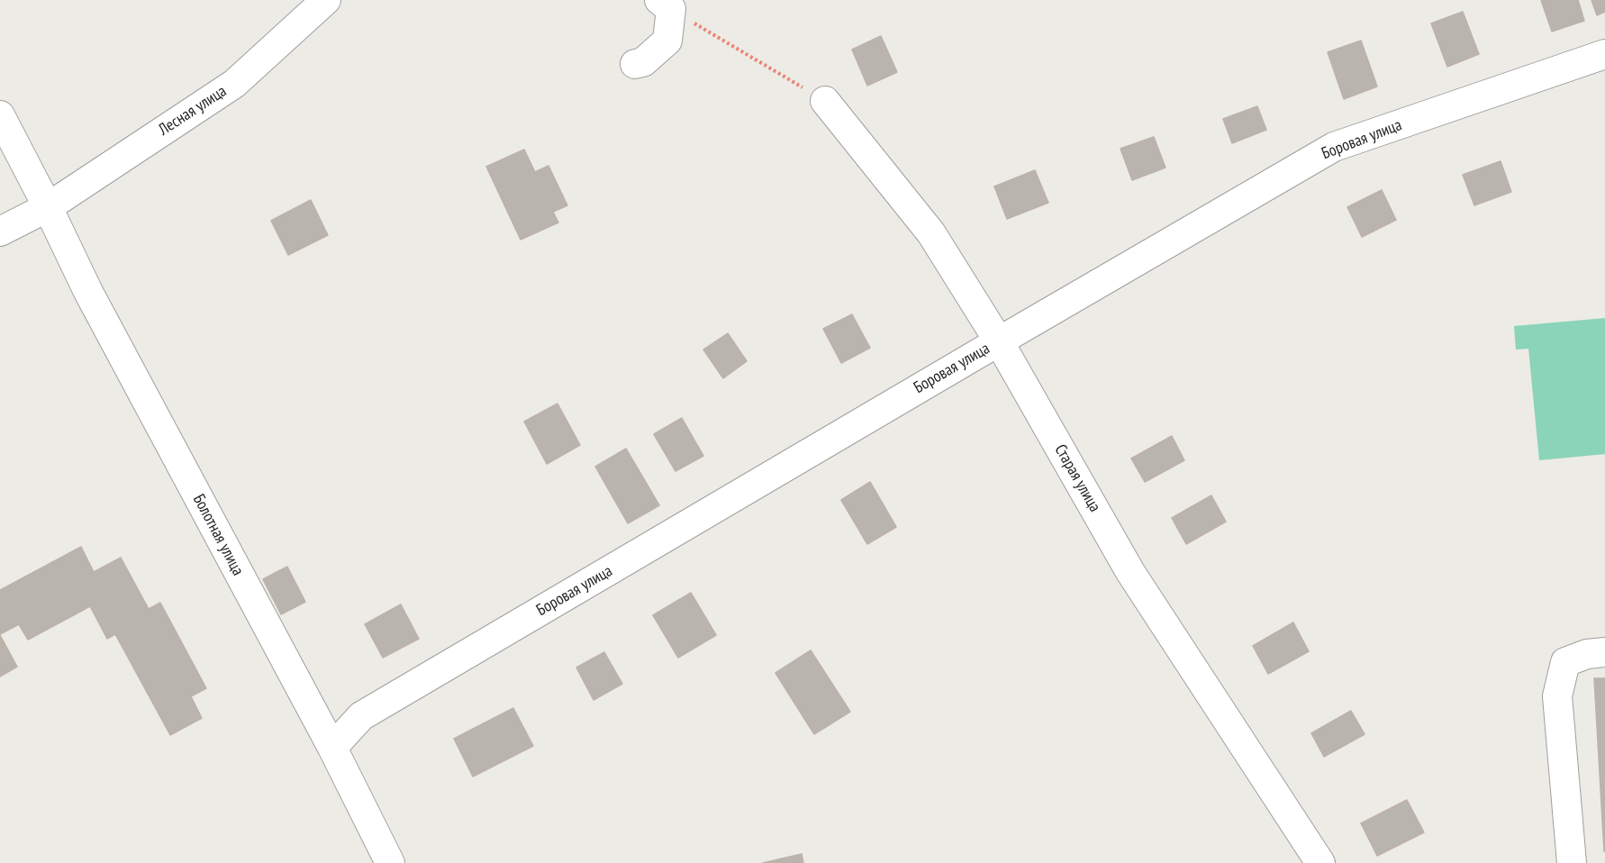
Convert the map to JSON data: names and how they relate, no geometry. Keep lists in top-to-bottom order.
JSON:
{
  "streets": {
    "street": [
      "Лесная улица",
      "Боровая улица",
      "Старая улица",
      "Болотная улица"
    ]
  },
  "crossings": [
    ["Лесная улица", "Болотная улица"],
    ["Боровая улица", "Старая улица"],
    ["Боровая улица", "Болотная улица"]
  ]
}
